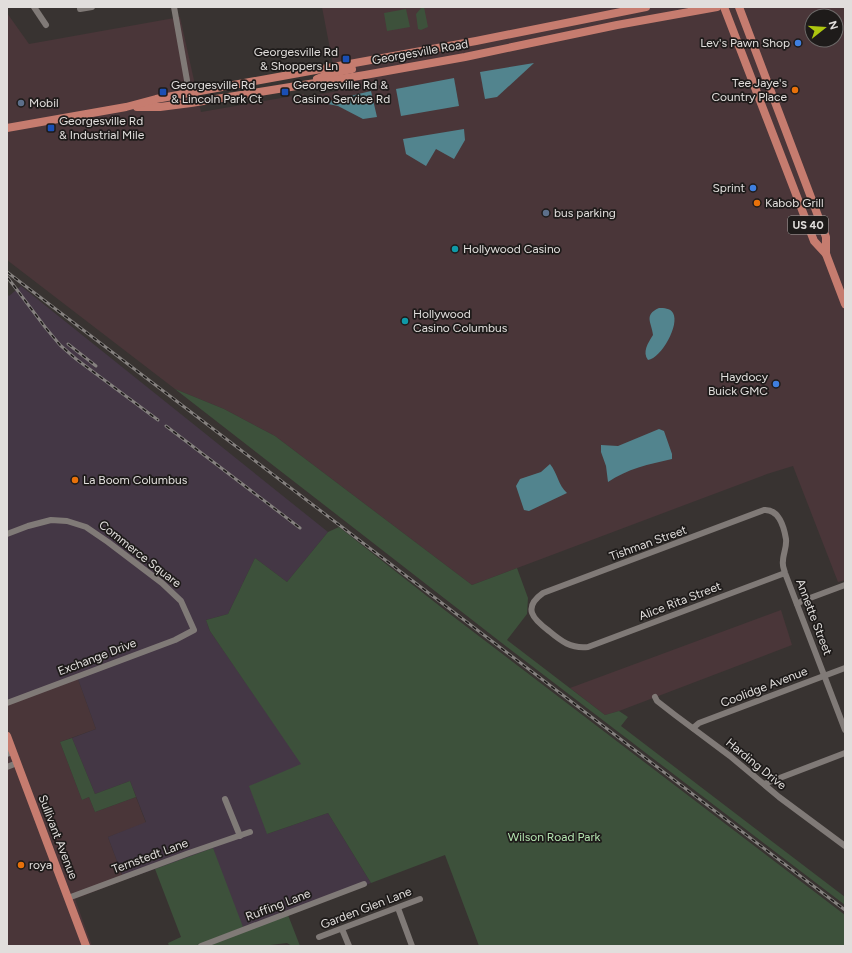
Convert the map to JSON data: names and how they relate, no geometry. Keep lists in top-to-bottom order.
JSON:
{
  "streets": {
    "main road": ["Georgesville Road", "US 40", "Sullivant Avenue"],
    "street": [
      "Tishman Street",
      "Commerce Square",
      "Alice Rita Street",
      "Annette Street",
      "Exchange Drive",
      "Coolidge Avenue",
      "Harding Drive",
      "Ternstedt Lane",
      "Ruffing Lane",
      "Garden Glen Lane"
    ]
  },
  "crossings": [
    ["Tishman Street", "Alice Rita Street"],
    ["Tishman Street", "Annette Street"],
    ["Commerce Square", "Exchange Drive"],
    ["Alice Rita Street", "Annette Street"],
    ["Annette Street", "Coolidge Avenue"],
    ["Coolidge Avenue", "Harding Drive"],
    ["Sullivant Avenue", "Ternstedt Lane"]
  ],
  "parks": ["Wilson Road Park"],
  "places": {
    "other": [
      "Lev's Pawn Shop",
      "Tee Jaye's Country Place",
      "Mobil",
      "Sprint",
      "Kabob Grill",
      "bus parking",
      "Hollywood Casino",
      "Hollywood Casino Columbus",
      "Haydocy Buick GMC",
      "La Boom Columbus",
      "roya"
    ],
    "transit": [
      "Georgesville Rd & Shoppers Ln",
      "Georgesville Rd & Lincoln Park Ct",
      "Georgesville Rd & Casino Service Rd",
      "Georgesville Rd & Industrial Mile"
    ]
  },
  "north": "right"
}
